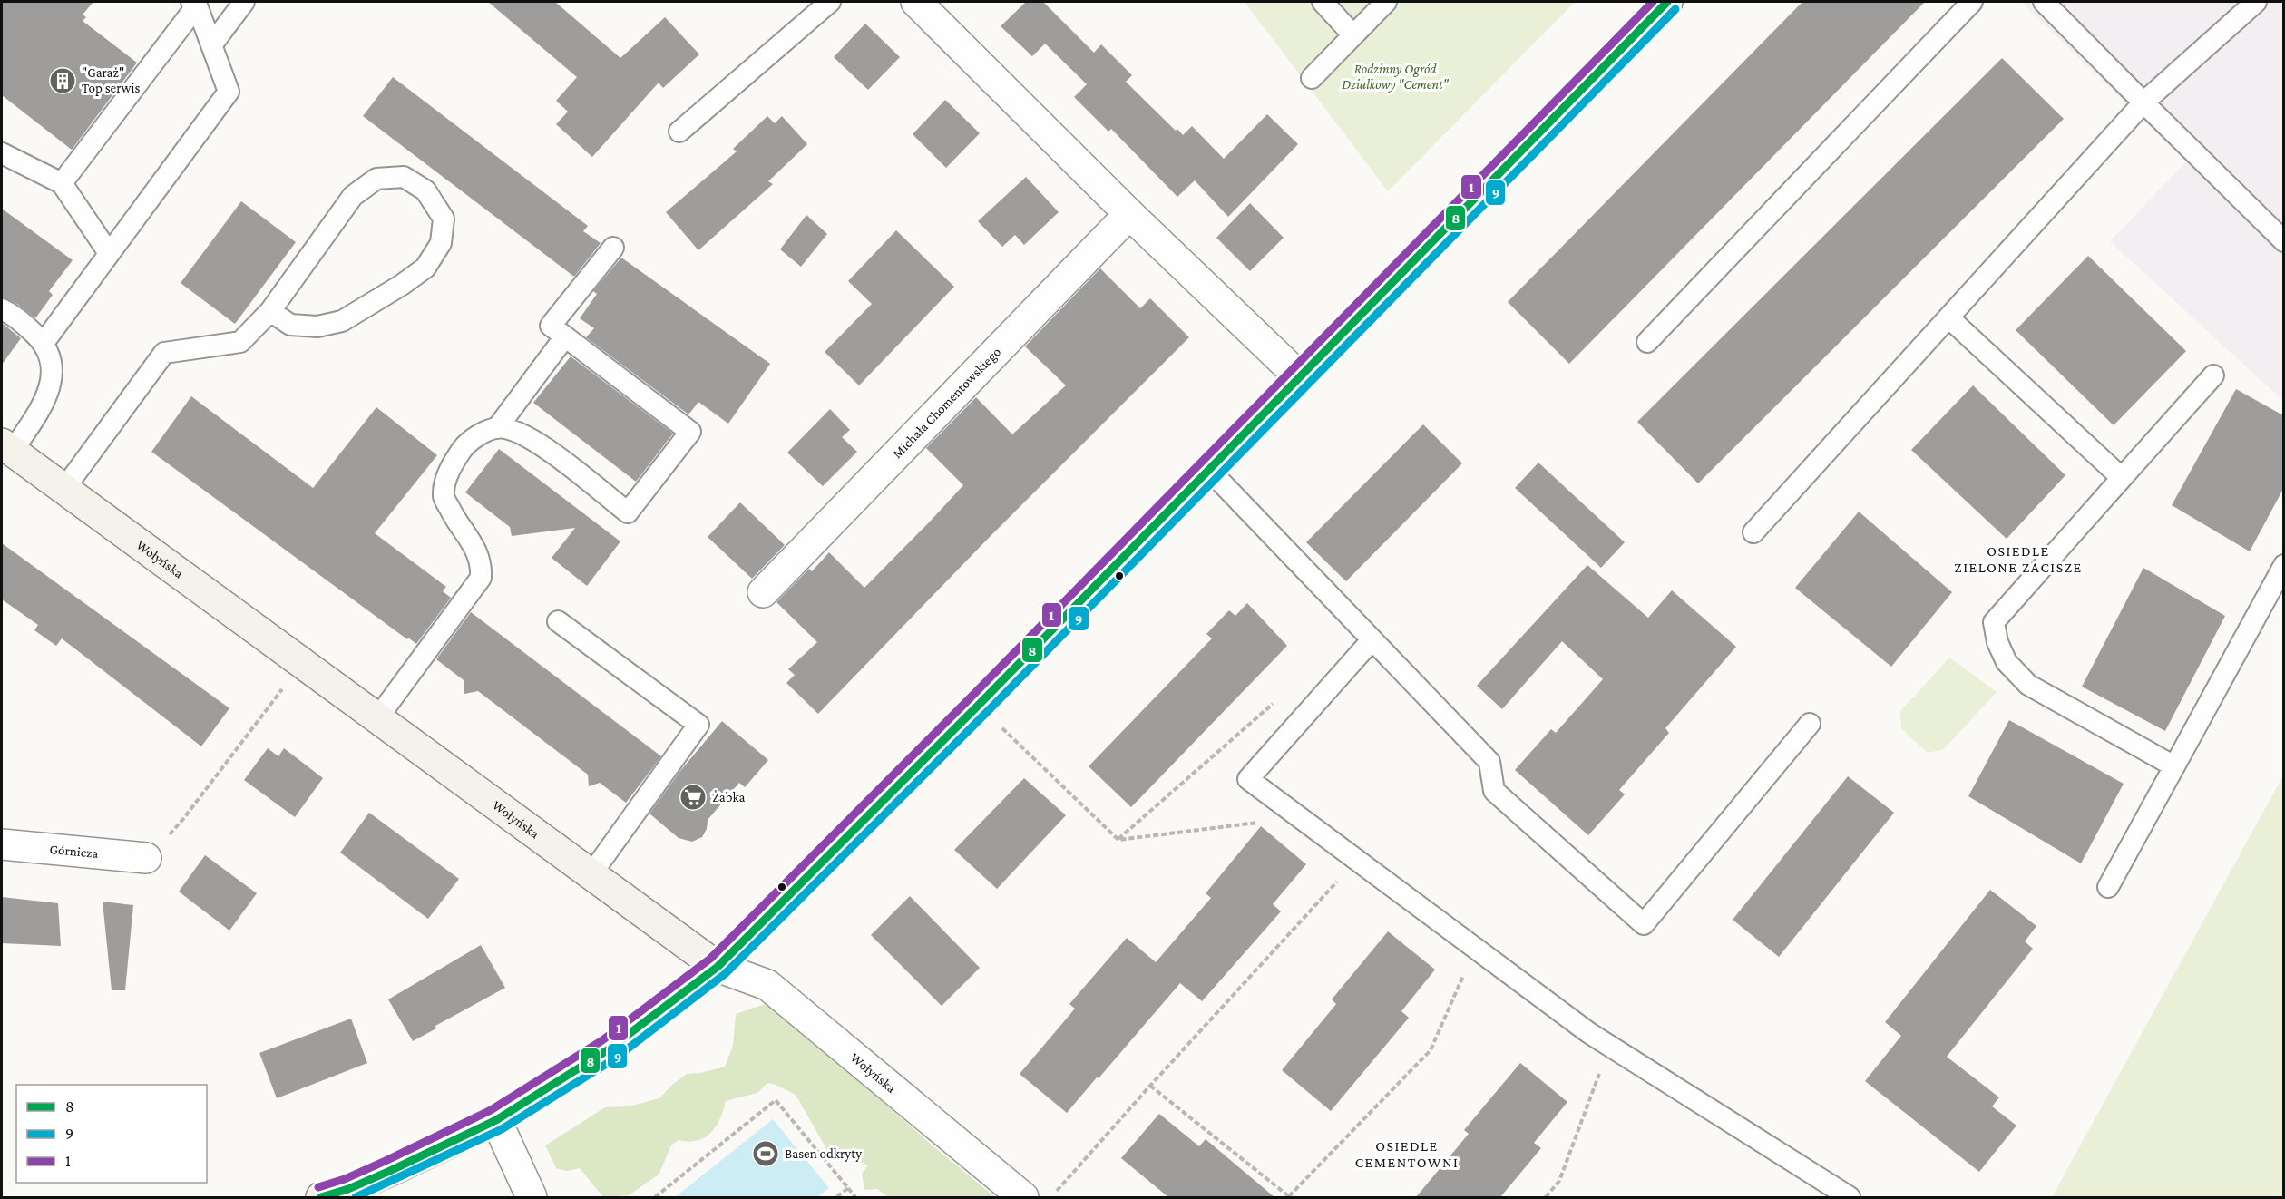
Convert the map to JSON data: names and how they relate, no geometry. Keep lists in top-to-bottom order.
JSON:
{
  "streets": {
    "main road": ["Wołyńska"],
    "street": ["Michała Chomentowskiego", "Górnicza"]
  },
  "districts": ["OSIEDLE ZIELONE ZACISZE", "OSIEDLE CEMENTOWNI"],
  "parks": ["Rodzinny Ogród Działkowy \"Cement\""],
  "places": {
    "building": ["\"Garaż\" Top serwis"],
    "supermarket": ["Żabka"],
    "sports": ["Basen odkryty"]
  },
  "lines": ["transit line 8", "transit line 1", "transit line 9"],
  "legend": ["8", "9", "1"]
}
